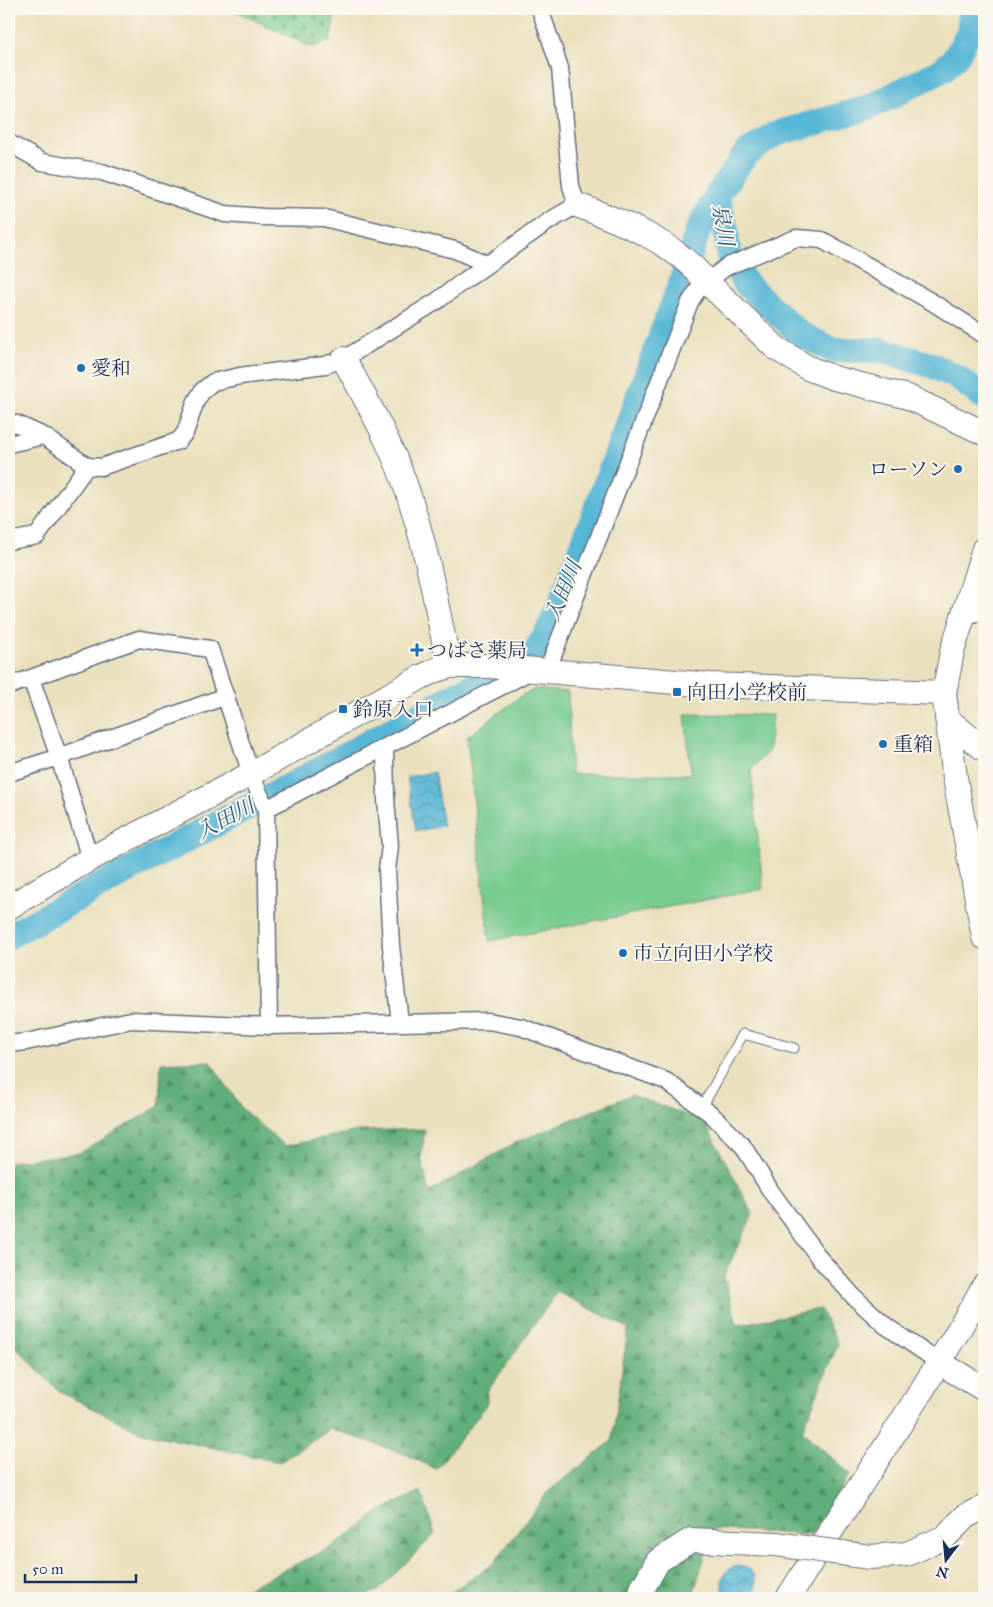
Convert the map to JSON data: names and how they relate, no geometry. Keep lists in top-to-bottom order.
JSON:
{
  "water": ["泉川", "入田川"],
  "places": {
    "other": [
      "愛和",
      "ローソン",
      "重箱",
      "市立向田小学校"
    ],
    "health": ["つばさ薬局"],
    "transit": ["向田小学校前", "鈴原入口"]
  },
  "scale_bar": "50 m",
  "north": "bottom"
}
